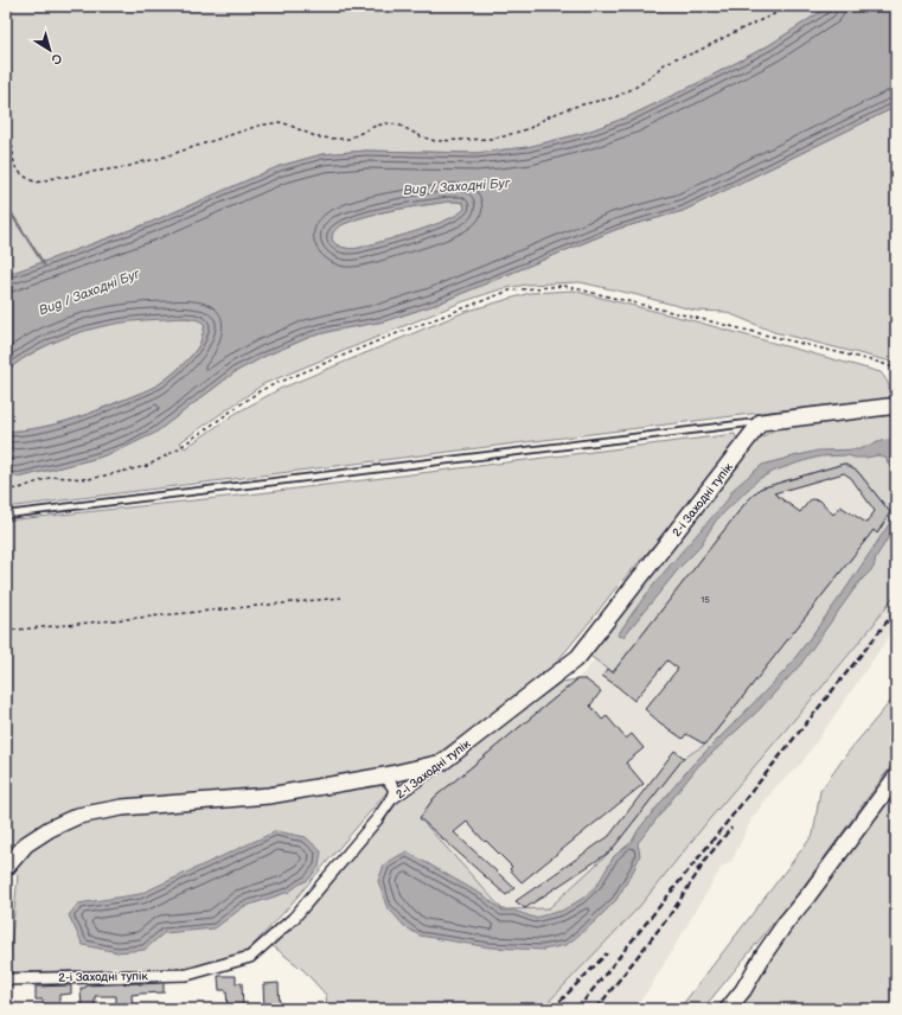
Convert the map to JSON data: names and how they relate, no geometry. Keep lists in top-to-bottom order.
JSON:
{
  "streets": {
    "main road": ["2-і Заходні тупік"]
  },
  "water": ["Bug / Заходні Буг"],
  "house_numbers": ["15"],
  "north": "bottom right"
}
